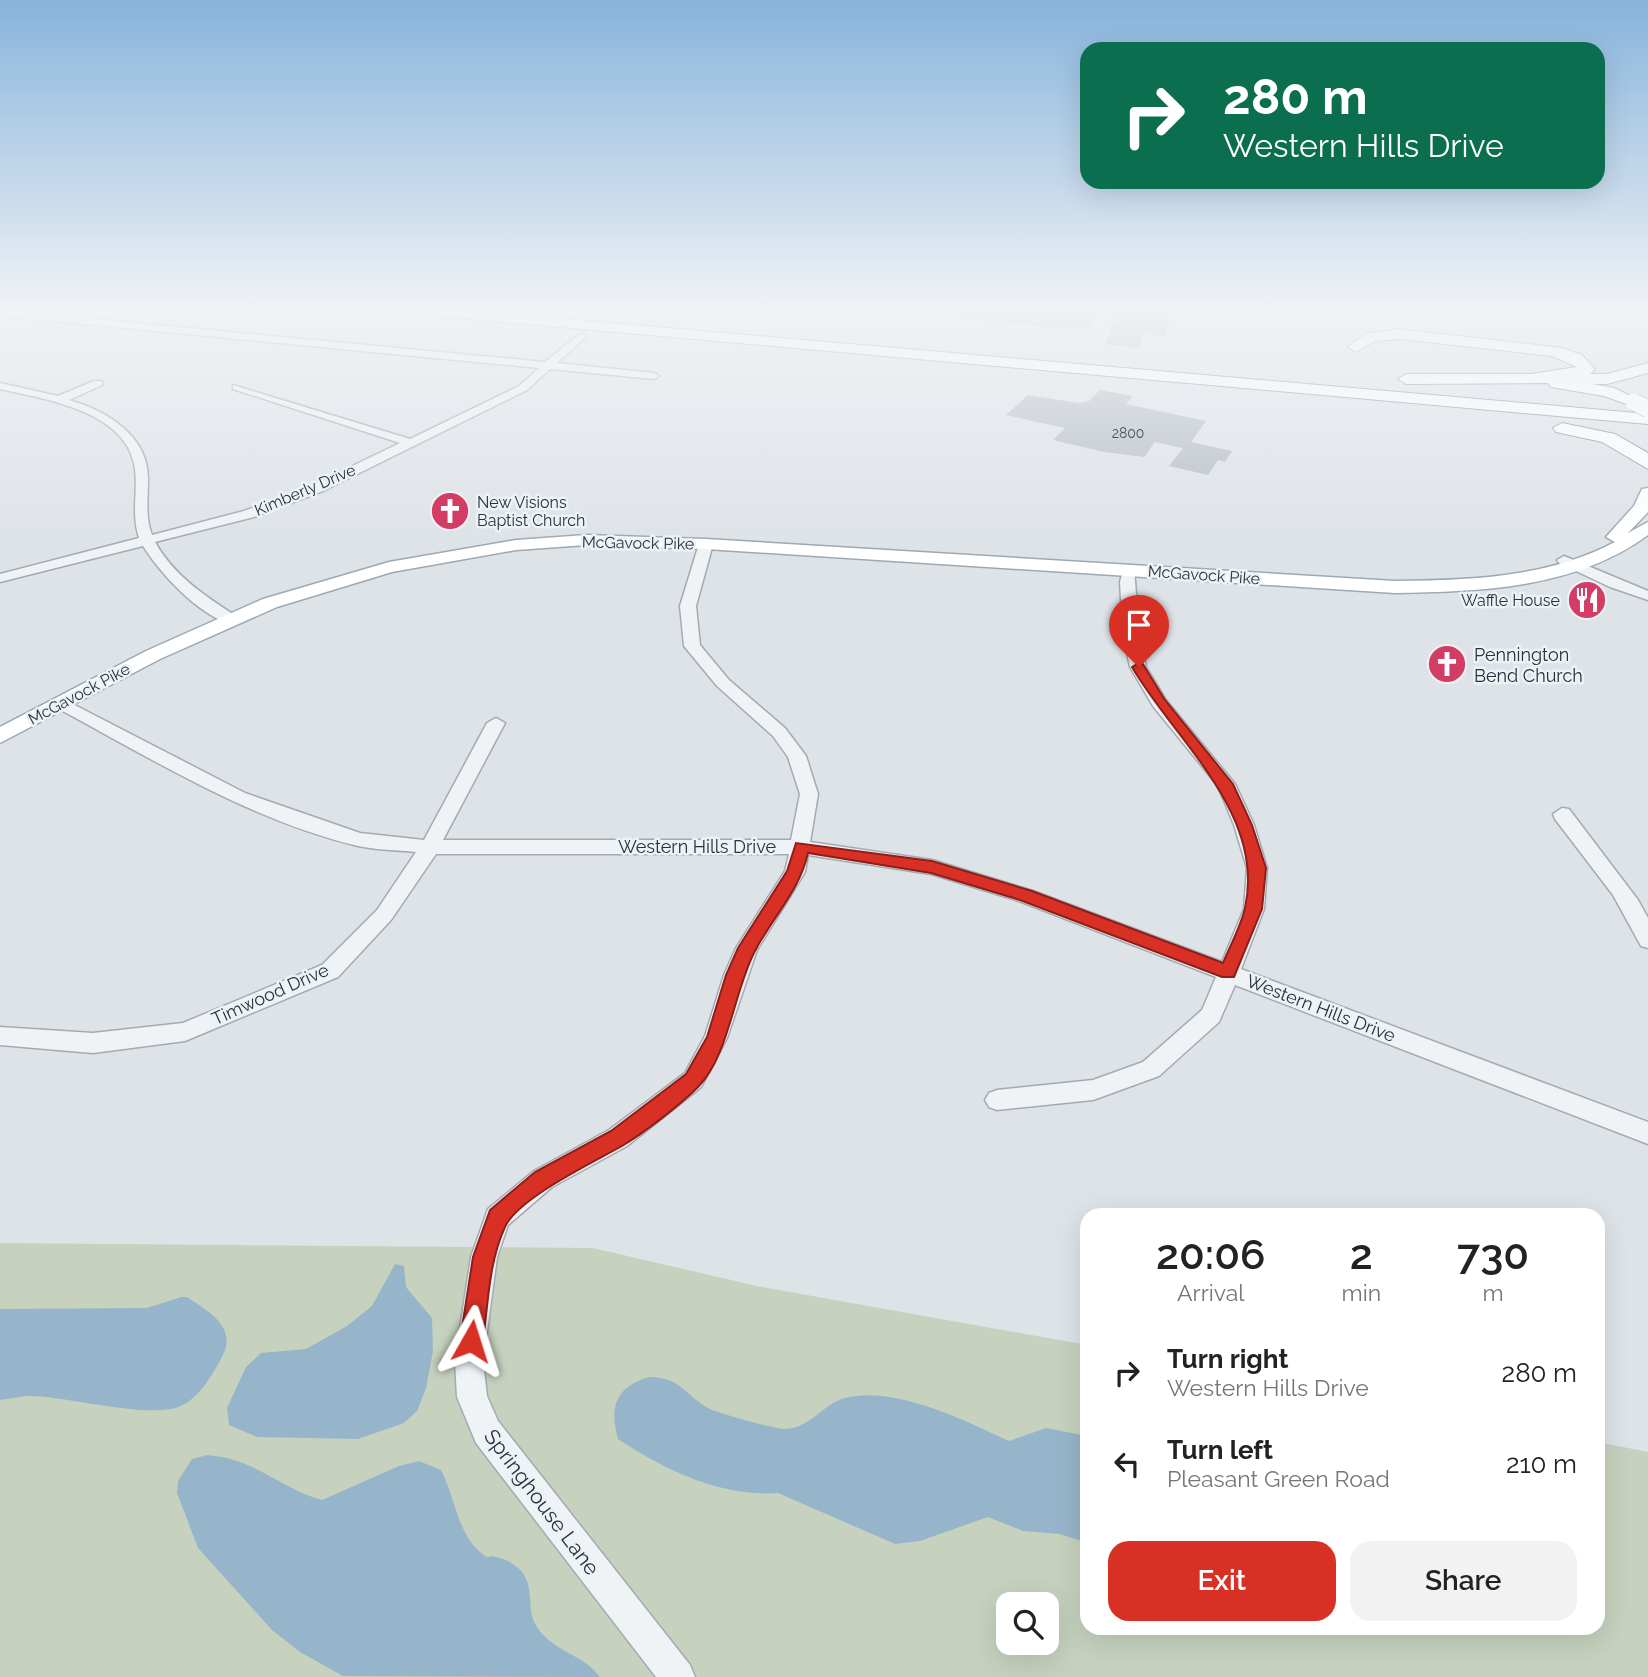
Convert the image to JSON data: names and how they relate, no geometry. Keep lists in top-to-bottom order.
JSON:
{
  "streets": {
    "main road": ["McGavock Pike"],
    "street": [
      "Kimberly Drive",
      "Western Hills Drive",
      "Timwood Drive",
      "Springhouse Lane"
    ]
  },
  "crossings": [
    ["McGavock Pike", "Western Hills Drive"],
    ["McGavock Pike", "Springhouse Lane"],
    ["Western Hills Drive", "Timwood Drive"],
    ["Western Hills Drive", "Springhouse Lane"]
  ],
  "places": {
    "church": ["New Visions Baptist Church", "Pennington Bend Church"],
    "restaurant": ["Waffle House"]
  },
  "house_numbers": ["2800"],
  "page": {
    "turn": ["280 m", "Western Hills Drive"],
    "eta": [
      "20:06",
      "Arrival",
      "2",
      "min",
      "730",
      "m"
    ],
    "list": [
      {
        "name": "Turn right",
        "note": "Western Hills Drive",
        "value": "280 m"
      },
      {
        "name": "Turn left",
        "note": "Pleasant Green Road",
        "value": "210 m"
      }
    ],
    "buttons": ["Exit", "Share"]
  }
}
